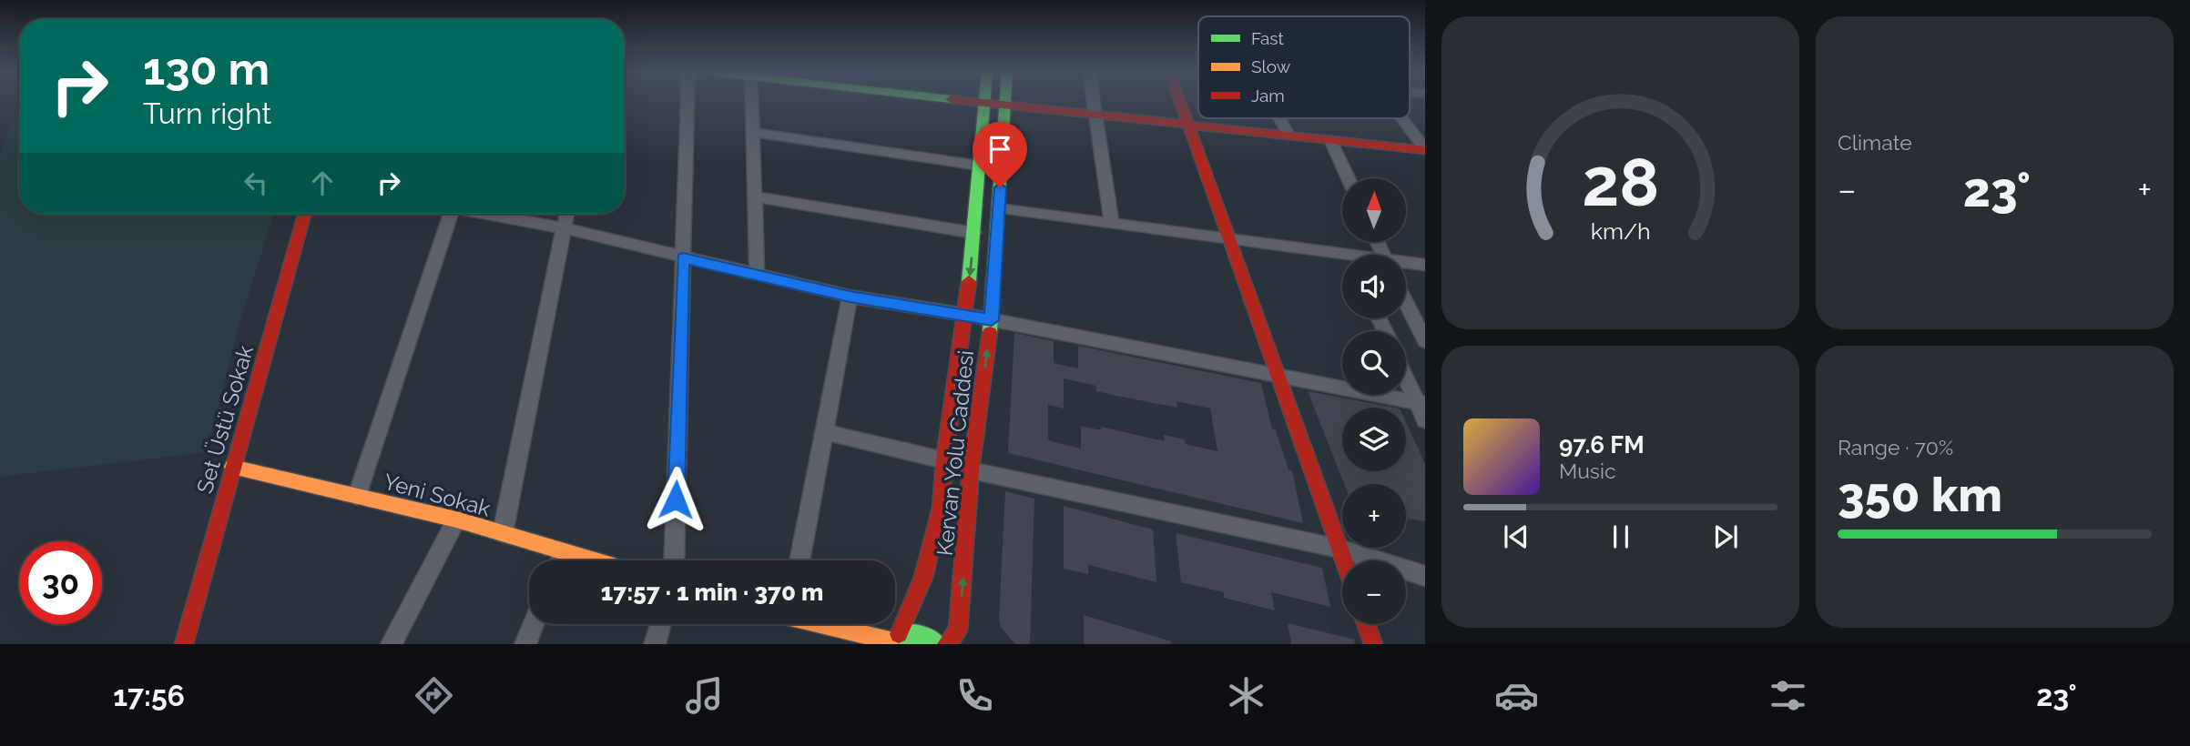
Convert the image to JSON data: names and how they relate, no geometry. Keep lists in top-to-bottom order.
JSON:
{
  "streets": {
    "street": ["Set Üstü Sokak", "Kervan Yolu Caddesi", "Yeni Sokak"]
  },
  "crossings": [
    ["Set Üstü Sokak", "Yeni Sokak"]
  ],
  "legend": ["Fast", "Slow", "Jam"],
  "north": "top",
  "page": {
    "tile": [
      "Climate",
      ["Range · 70%", "350 km"]
    ],
    "turn": ["130 m", "Turn right"],
    "heat": ["−", "23°", "+"],
    "map_buttons": ["+", "−"],
    "song": ["97.6 FM", "Music"],
    "limit": "30",
    "trip": "17:57 · 1 min · 370 m",
    "tabs": ["17:56", "23°"],
    "gauge": ["28", "km/h"]
  }
}
